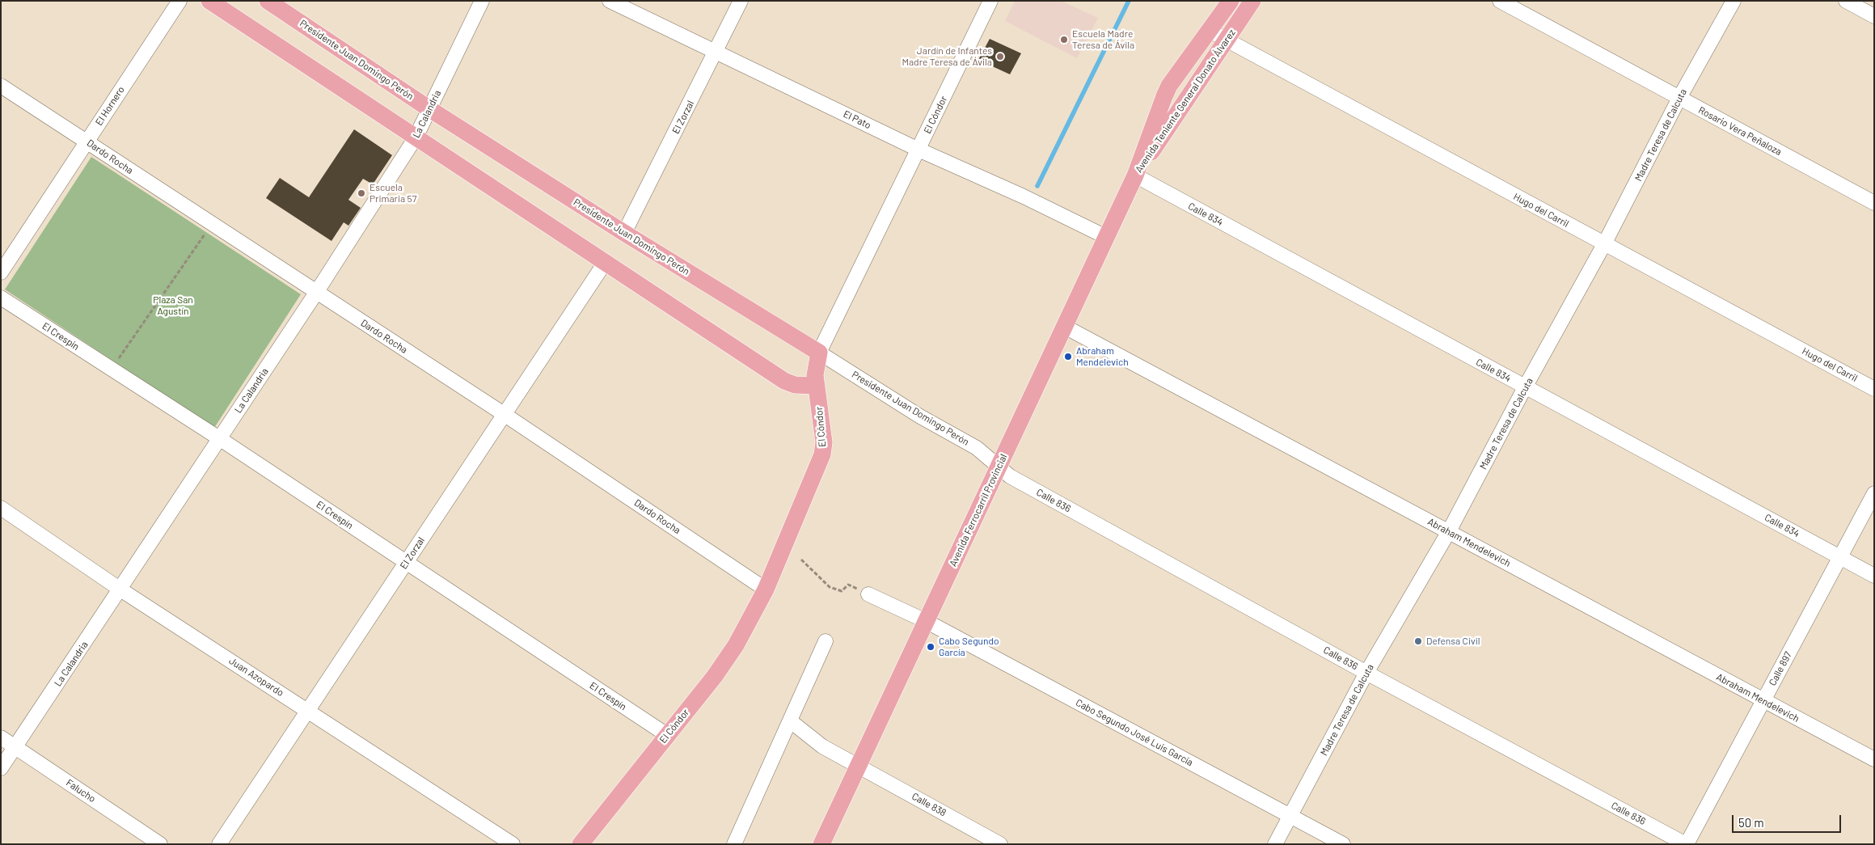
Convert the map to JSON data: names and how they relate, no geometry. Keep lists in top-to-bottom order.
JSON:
{
  "streets": {
    "main road": [
      "Presidente Juan Domingo Perón",
      "Avenida Teniente General Donato Álvarez",
      "El Cóndor",
      "Avenida Ferrocarril Provincial"
    ],
    "street": [
      "El Hornero",
      "La Calandria",
      "El Zorzal",
      "El Pato",
      "Rosario Vera Peñaloza",
      "Madre Teresa de Calcuta",
      "Dardo Rocha",
      "Hugo del Carril",
      "Calle 834",
      "El Crespín",
      "Calle 836",
      "Abraham Mendelevich",
      "Calle 897",
      "Juan Azopardo",
      "Cabo Segundo José Luis García",
      "Falucho",
      "Calle 838"
    ]
  },
  "crossings": [
    ["Presidente Juan Domingo Perón", "La Calandria"],
    ["Presidente Juan Domingo Perón", "El Cóndor"],
    ["Presidente Juan Domingo Perón", "El Zorzal"],
    ["Presidente Juan Domingo Perón", "Calle 836"],
    ["Presidente Juan Domingo Perón", "Avenida Ferrocarril Provincial"],
    ["Avenida Teniente General Donato Álvarez", "Hugo del Carril"],
    ["Avenida Teniente General Donato Álvarez", "Calle 834"],
    ["Avenida Teniente General Donato Álvarez", "Avenida Ferrocarril Provincial"],
    ["El Hornero", "Dardo Rocha"],
    ["La Calandria", "Dardo Rocha"],
    ["La Calandria", "El Crespín"],
    ["La Calandria", "Juan Azopardo"],
    ["La Calandria", "Falucho"],
    ["El Cóndor", "El Pato"],
    ["El Cóndor", "Dardo Rocha"],
    ["El Cóndor", "El Crespín"],
    ["El Zorzal", "El Pato"],
    ["El Zorzal", "Dardo Rocha"],
    ["El Zorzal", "El Crespín"],
    ["El Zorzal", "Juan Azopardo"],
    ["El Pato", "Avenida Ferrocarril Provincial"],
    ["Rosario Vera Peñaloza", "Madre Teresa de Calcuta"],
    ["Madre Teresa de Calcuta", "Hugo del Carril"],
    ["Madre Teresa de Calcuta", "Calle 834"],
    ["Madre Teresa de Calcuta", "Calle 836"],
    ["Madre Teresa de Calcuta", "Abraham Mendelevich"],
    ["Madre Teresa de Calcuta", "Cabo Segundo José Luis García"],
    ["Calle 834", "Avenida Ferrocarril Provincial"],
    ["Calle 834", "Calle 897"],
    ["Calle 836", "Avenida Ferrocarril Provincial"],
    ["Calle 836", "Calle 897"],
    ["Avenida Ferrocarril Provincial", "Abraham Mendelevich"],
    ["Avenida Ferrocarril Provincial", "Cabo Segundo José Luis García"],
    ["Avenida Ferrocarril Provincial", "Calle 838"],
    ["Abraham Mendelevich", "Calle 897"]
  ],
  "parks": ["Plaza San Agustín"],
  "places": [
    "Escuela Madre Teresa de Ávila",
    "Jardín de Infantes Madre Teresa de Ávila",
    "Escuela Primaria 57",
    "Abraham Mendelevich",
    "Defensa Civil",
    "Cabo Segundo García"
  ],
  "scale_bar": "50 m"
}
